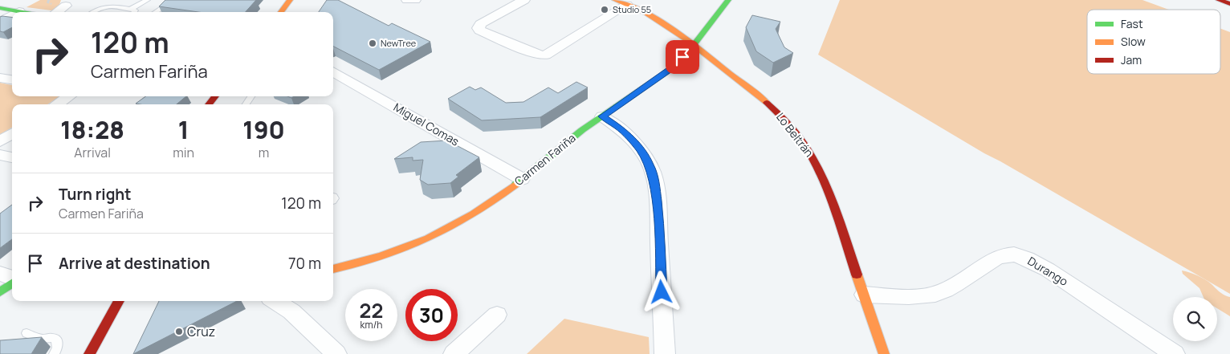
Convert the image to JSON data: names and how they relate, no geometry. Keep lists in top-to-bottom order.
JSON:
{
  "streets": {
    "street": [
      "Miguel Comas",
      "Lo Beltrán",
      "Carmen Fariña",
      "Durango"
    ]
  },
  "crossings": [
    ["Miguel Comas", "Carmen Fariña"],
    ["Lo Beltrán", "Carmen Fariña"],
    ["Lo Beltrán", "Durango"]
  ],
  "places": ["Studio 55", "NewTree", "Cruz"],
  "legend": ["Fast", "Slow", "Jam"],
  "page": {
    "turn": ["120 m", "Carmen Fariña"],
    "eta": [
      "18:28",
      "Arrival",
      "1",
      "min",
      "190",
      "m"
    ],
    "list": [
      {
        "name": "Turn right",
        "note": "Carmen Fariña",
        "value": "120 m"
      },
      {
        "name": "Arrive at destination",
        "value": "70 m"
      }
    ],
    "speed": "22 km/h",
    "limit": "30"
  }
}
